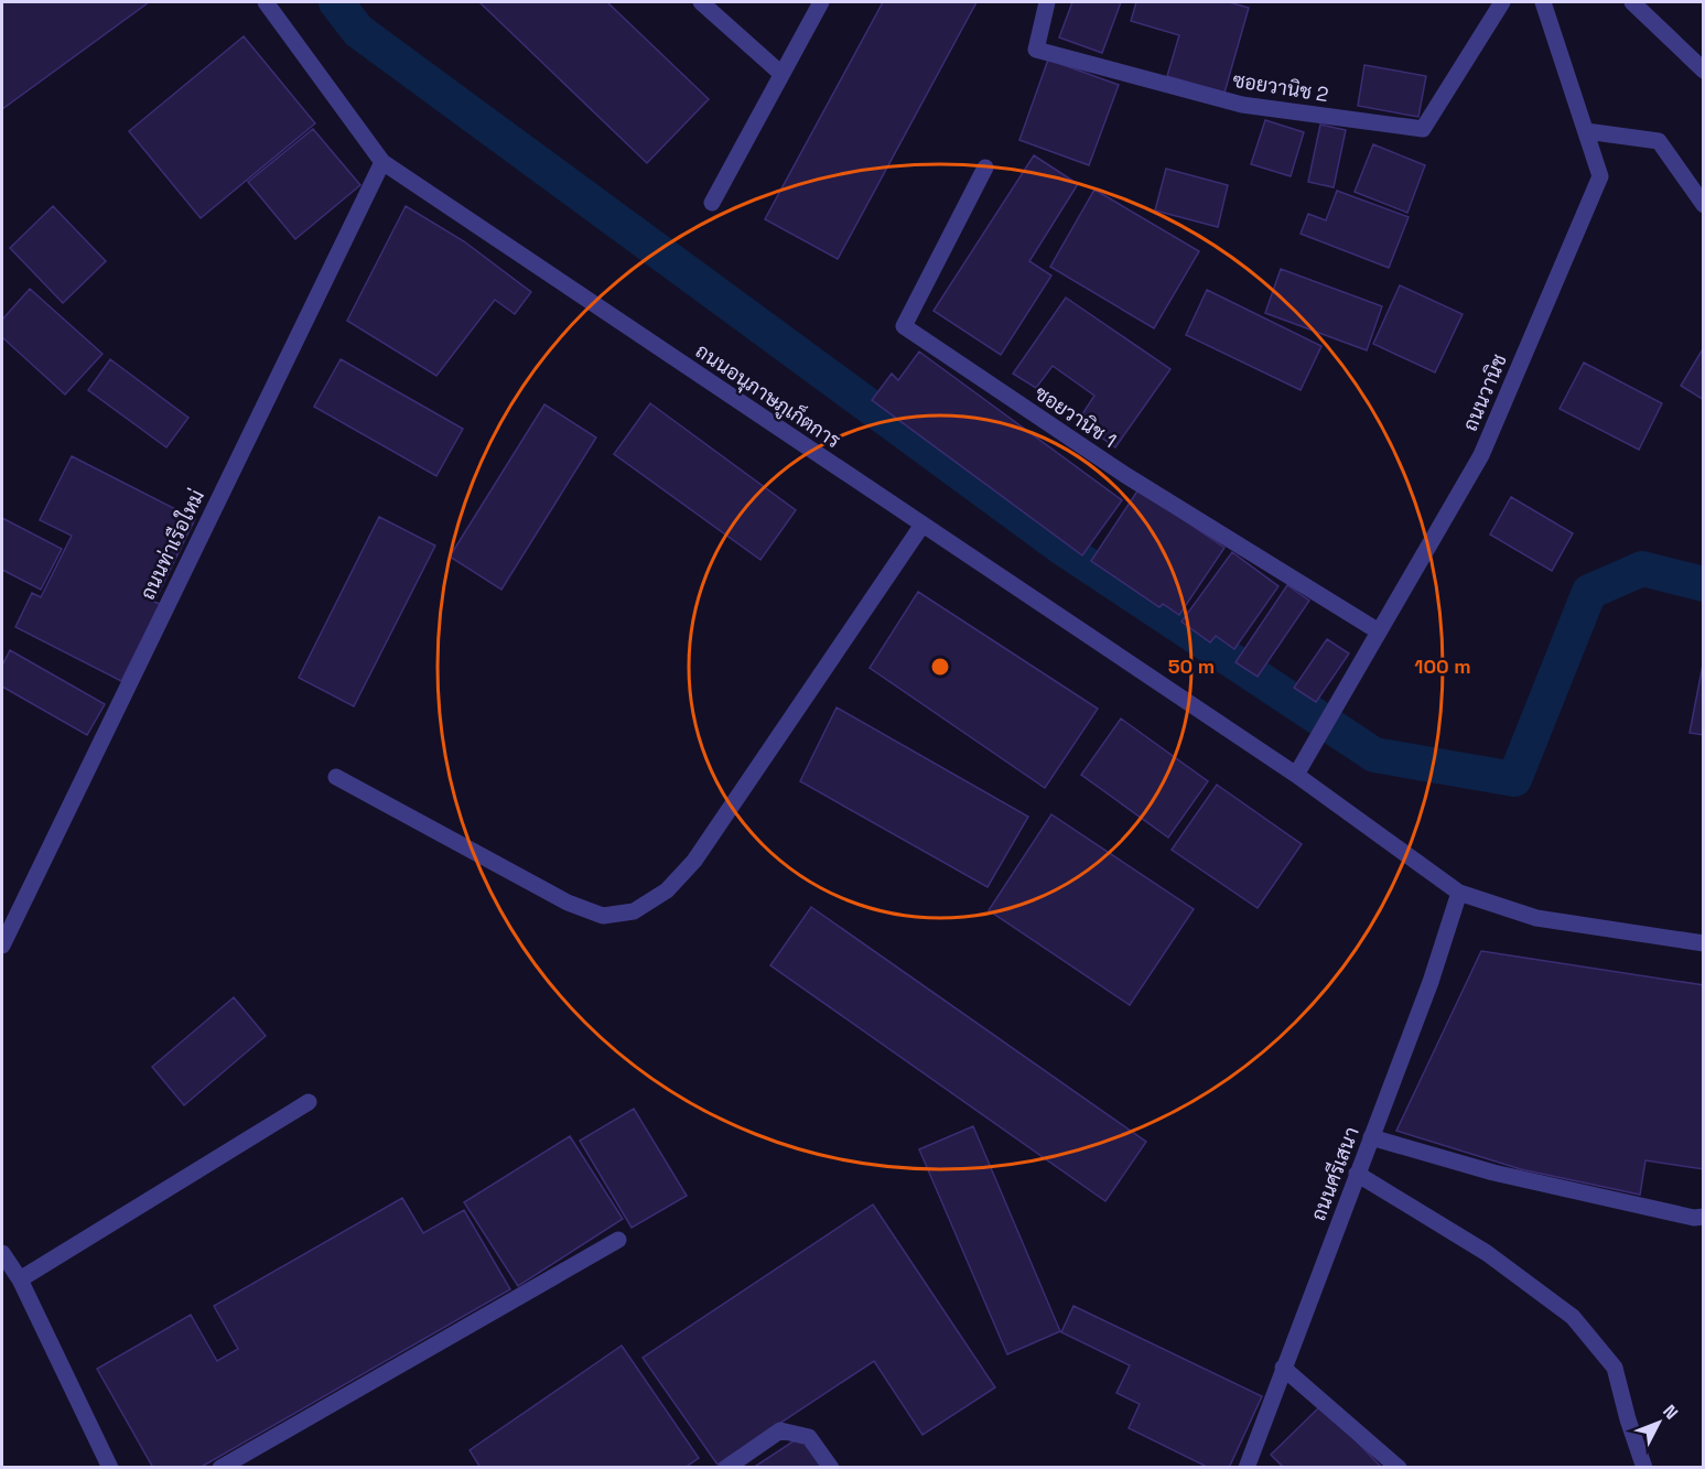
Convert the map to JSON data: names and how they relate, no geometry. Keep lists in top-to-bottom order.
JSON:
{
  "streets": {
    "street": [
      "ซอยวานิช 2",
      "ถนนวานิช",
      "ถนนอนุภาษภูเก็ตการ",
      "ซอยวานิช 1",
      "ถนนท่าเรือใหม่",
      "ถนนศรีเสนา"
    ]
  },
  "crossings": [
    ["ถนนวานิช", "ถนนอนุภาษภูเก็ตการ"],
    ["ถนนวานิช", "ซอยวานิช 1"],
    ["ถนนอนุภาษภูเก็ตการ", "ถนนท่าเรือใหม่"],
    ["ถนนอนุภาษภูเก็ตการ", "ถนนศรีเสนา"]
  ],
  "north": "top right",
  "rings": ["50 m", "100 m"]
}
